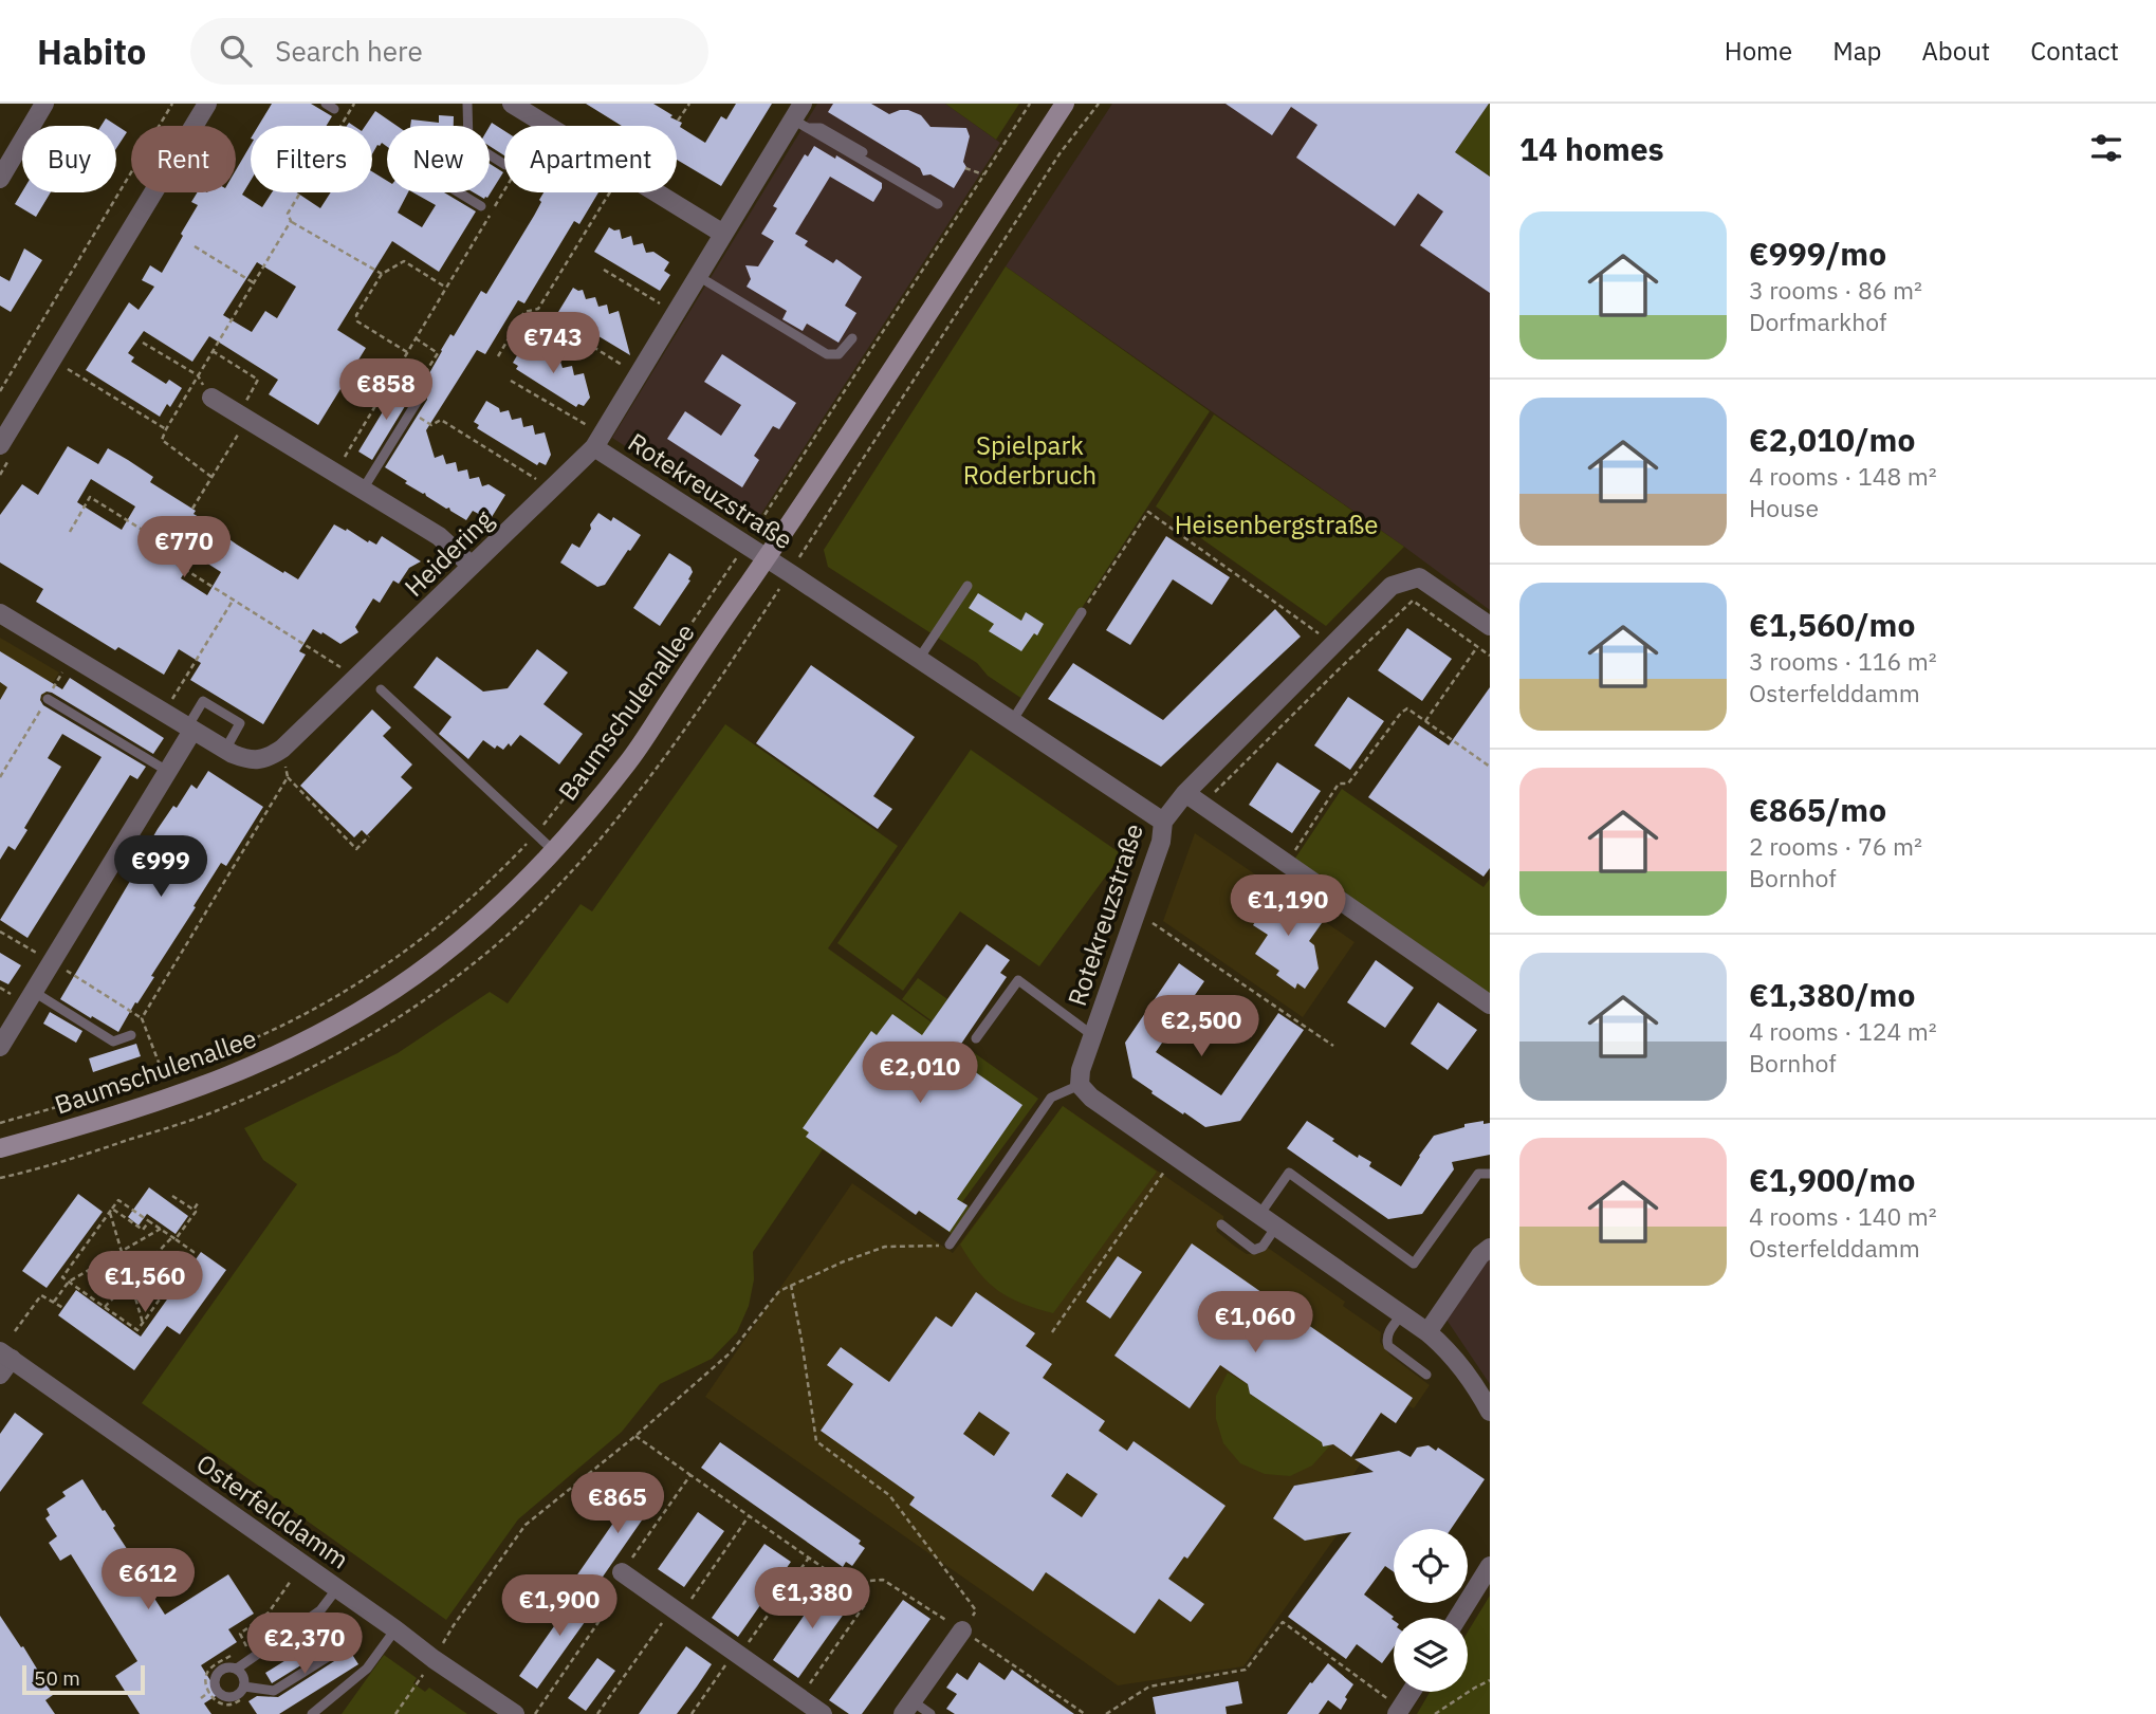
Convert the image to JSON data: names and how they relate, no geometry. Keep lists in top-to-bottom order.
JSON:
{
  "streets": {
    "main road": ["Baumschulenallee"],
    "street": ["Rotekreuzstraße", "Heidering", "Osterfelddamm"]
  },
  "crossings": [
    ["Rotekreuzstraße", "Heidering"],
    ["Rotekreuzstraße", "Baumschulenallee"]
  ],
  "parks": ["Spielpark Roderbruch", "Heisenbergstraße"],
  "scale_bar": "50 m",
  "page": {
    "header": "Habito",
    "search": "Search here",
    "nav": [
      "Home",
      "Map",
      "About",
      "Contact"
    ],
    "heading": "14 homes",
    "chip": [
      "Buy",
      "Rent",
      "Filters",
      "New",
      "Apartment"
    ],
    "list": [
      {
        "name": "€999/mo",
        "note": "3 rooms · 86 m² · Dorfmarkhof"
      },
      {
        "name": "€2,010/mo",
        "note": "4 rooms · 148 m² · House"
      },
      {
        "name": "€1,560/mo",
        "note": "3 rooms · 116 m² · Osterfelddamm"
      },
      {
        "name": "€865/mo",
        "note": "2 rooms · 76 m² · Bornhof"
      },
      {
        "name": "€1,380/mo",
        "note": "4 rooms · 124 m² · Bornhof"
      },
      {
        "name": "€1,900/mo",
        "note": "4 rooms · 140 m² · Osterfelddamm"
      }
    ],
    "price": [
      "€743",
      "€858",
      "€770",
      "€999",
      "€1,190",
      "€2,500",
      "€2,010",
      "€1,560",
      "€1,060",
      "€865",
      "€612",
      "€1,380",
      "€1,900",
      "€2,370"
    ],
    "scale": "50 m"
  }
}
